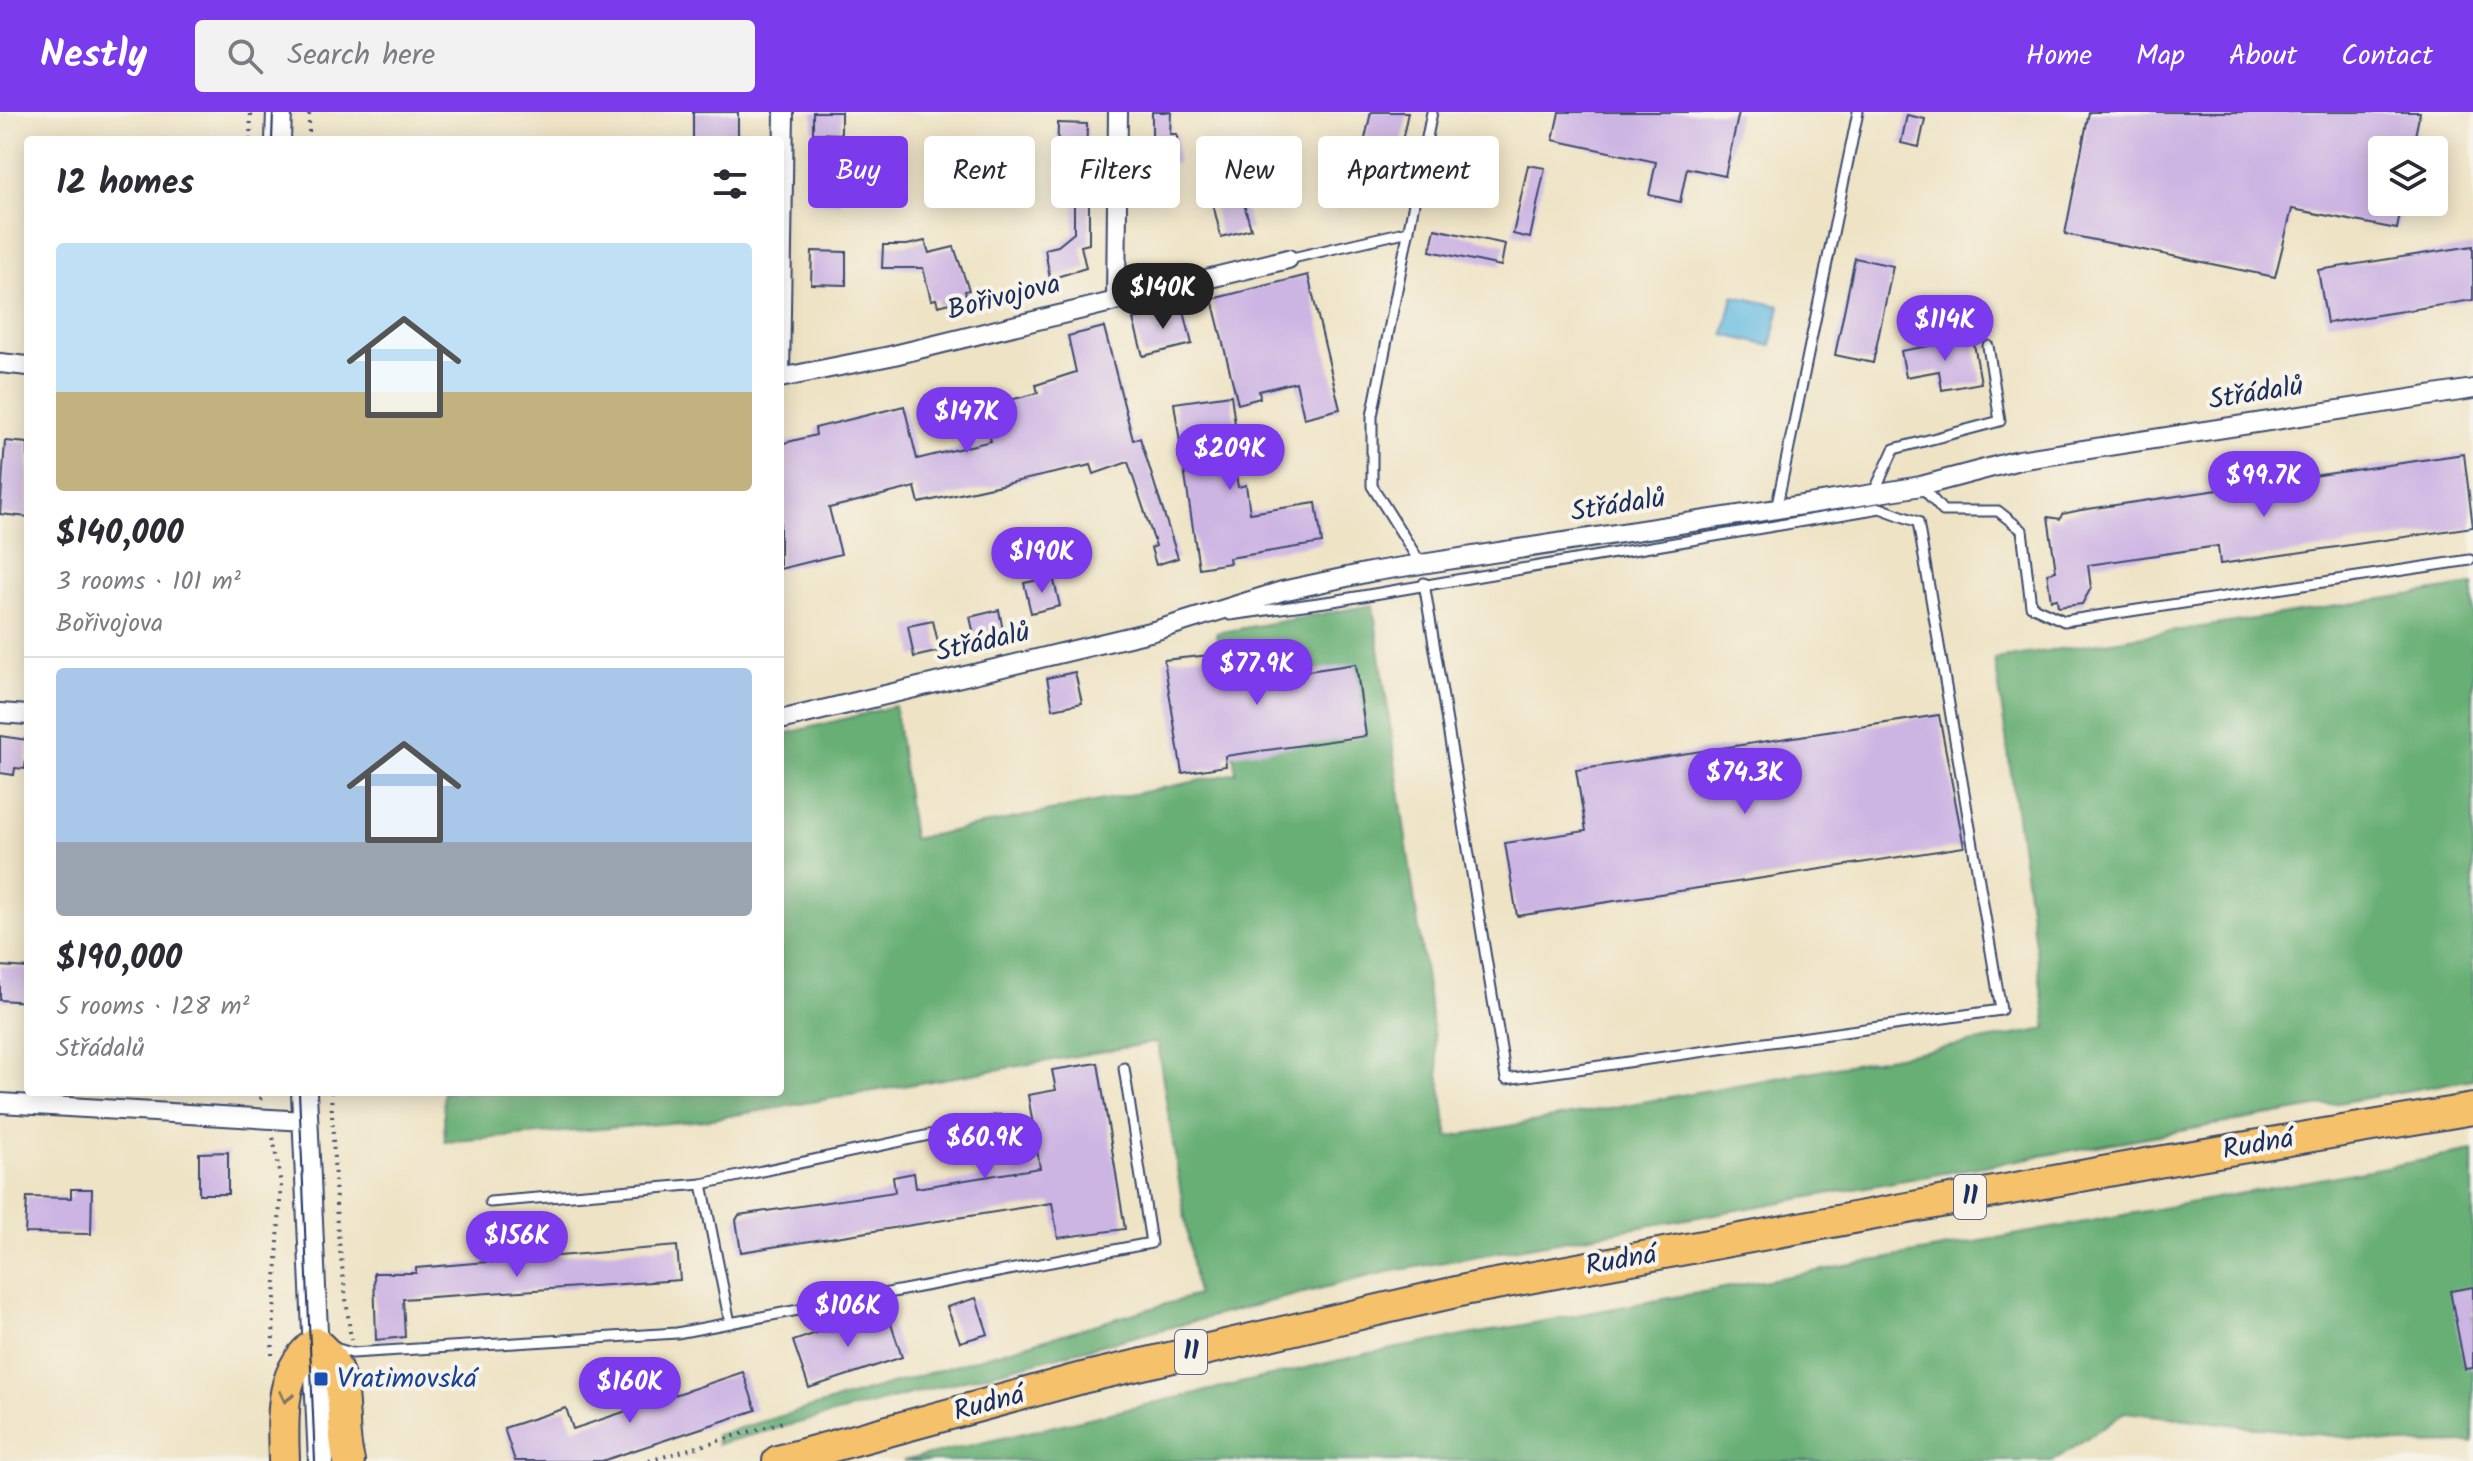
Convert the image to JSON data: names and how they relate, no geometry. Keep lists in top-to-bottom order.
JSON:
{
  "streets": {
    "main road": ["Rudná", "11"],
    "street": ["Bořivojova", "Střádalů"]
  },
  "places": {
    "transit": ["Vratimovská"]
  },
  "page": {
    "header": "Nestly",
    "search": "Search here",
    "nav": [
      "Home",
      "Map",
      "About",
      "Contact"
    ],
    "chip": [
      "Buy",
      "Rent",
      "Filters",
      "New",
      "Apartment"
    ],
    "heading": "12 homes",
    "list": [
      {
        "name": "$140,000",
        "note": "3 rooms · 101 m² · Bořivojova"
      },
      {
        "name": "$190,000",
        "note": "5 rooms · 128 m² · Střádalů"
      }
    ],
    "price": [
      "$140K",
      "$114K",
      "$147K",
      "$209K",
      "$99.7K",
      "$190K",
      "$77.9K",
      "$74.3K",
      "$60.9K",
      "$156K",
      "$106K",
      "$160K"
    ]
  }
}
